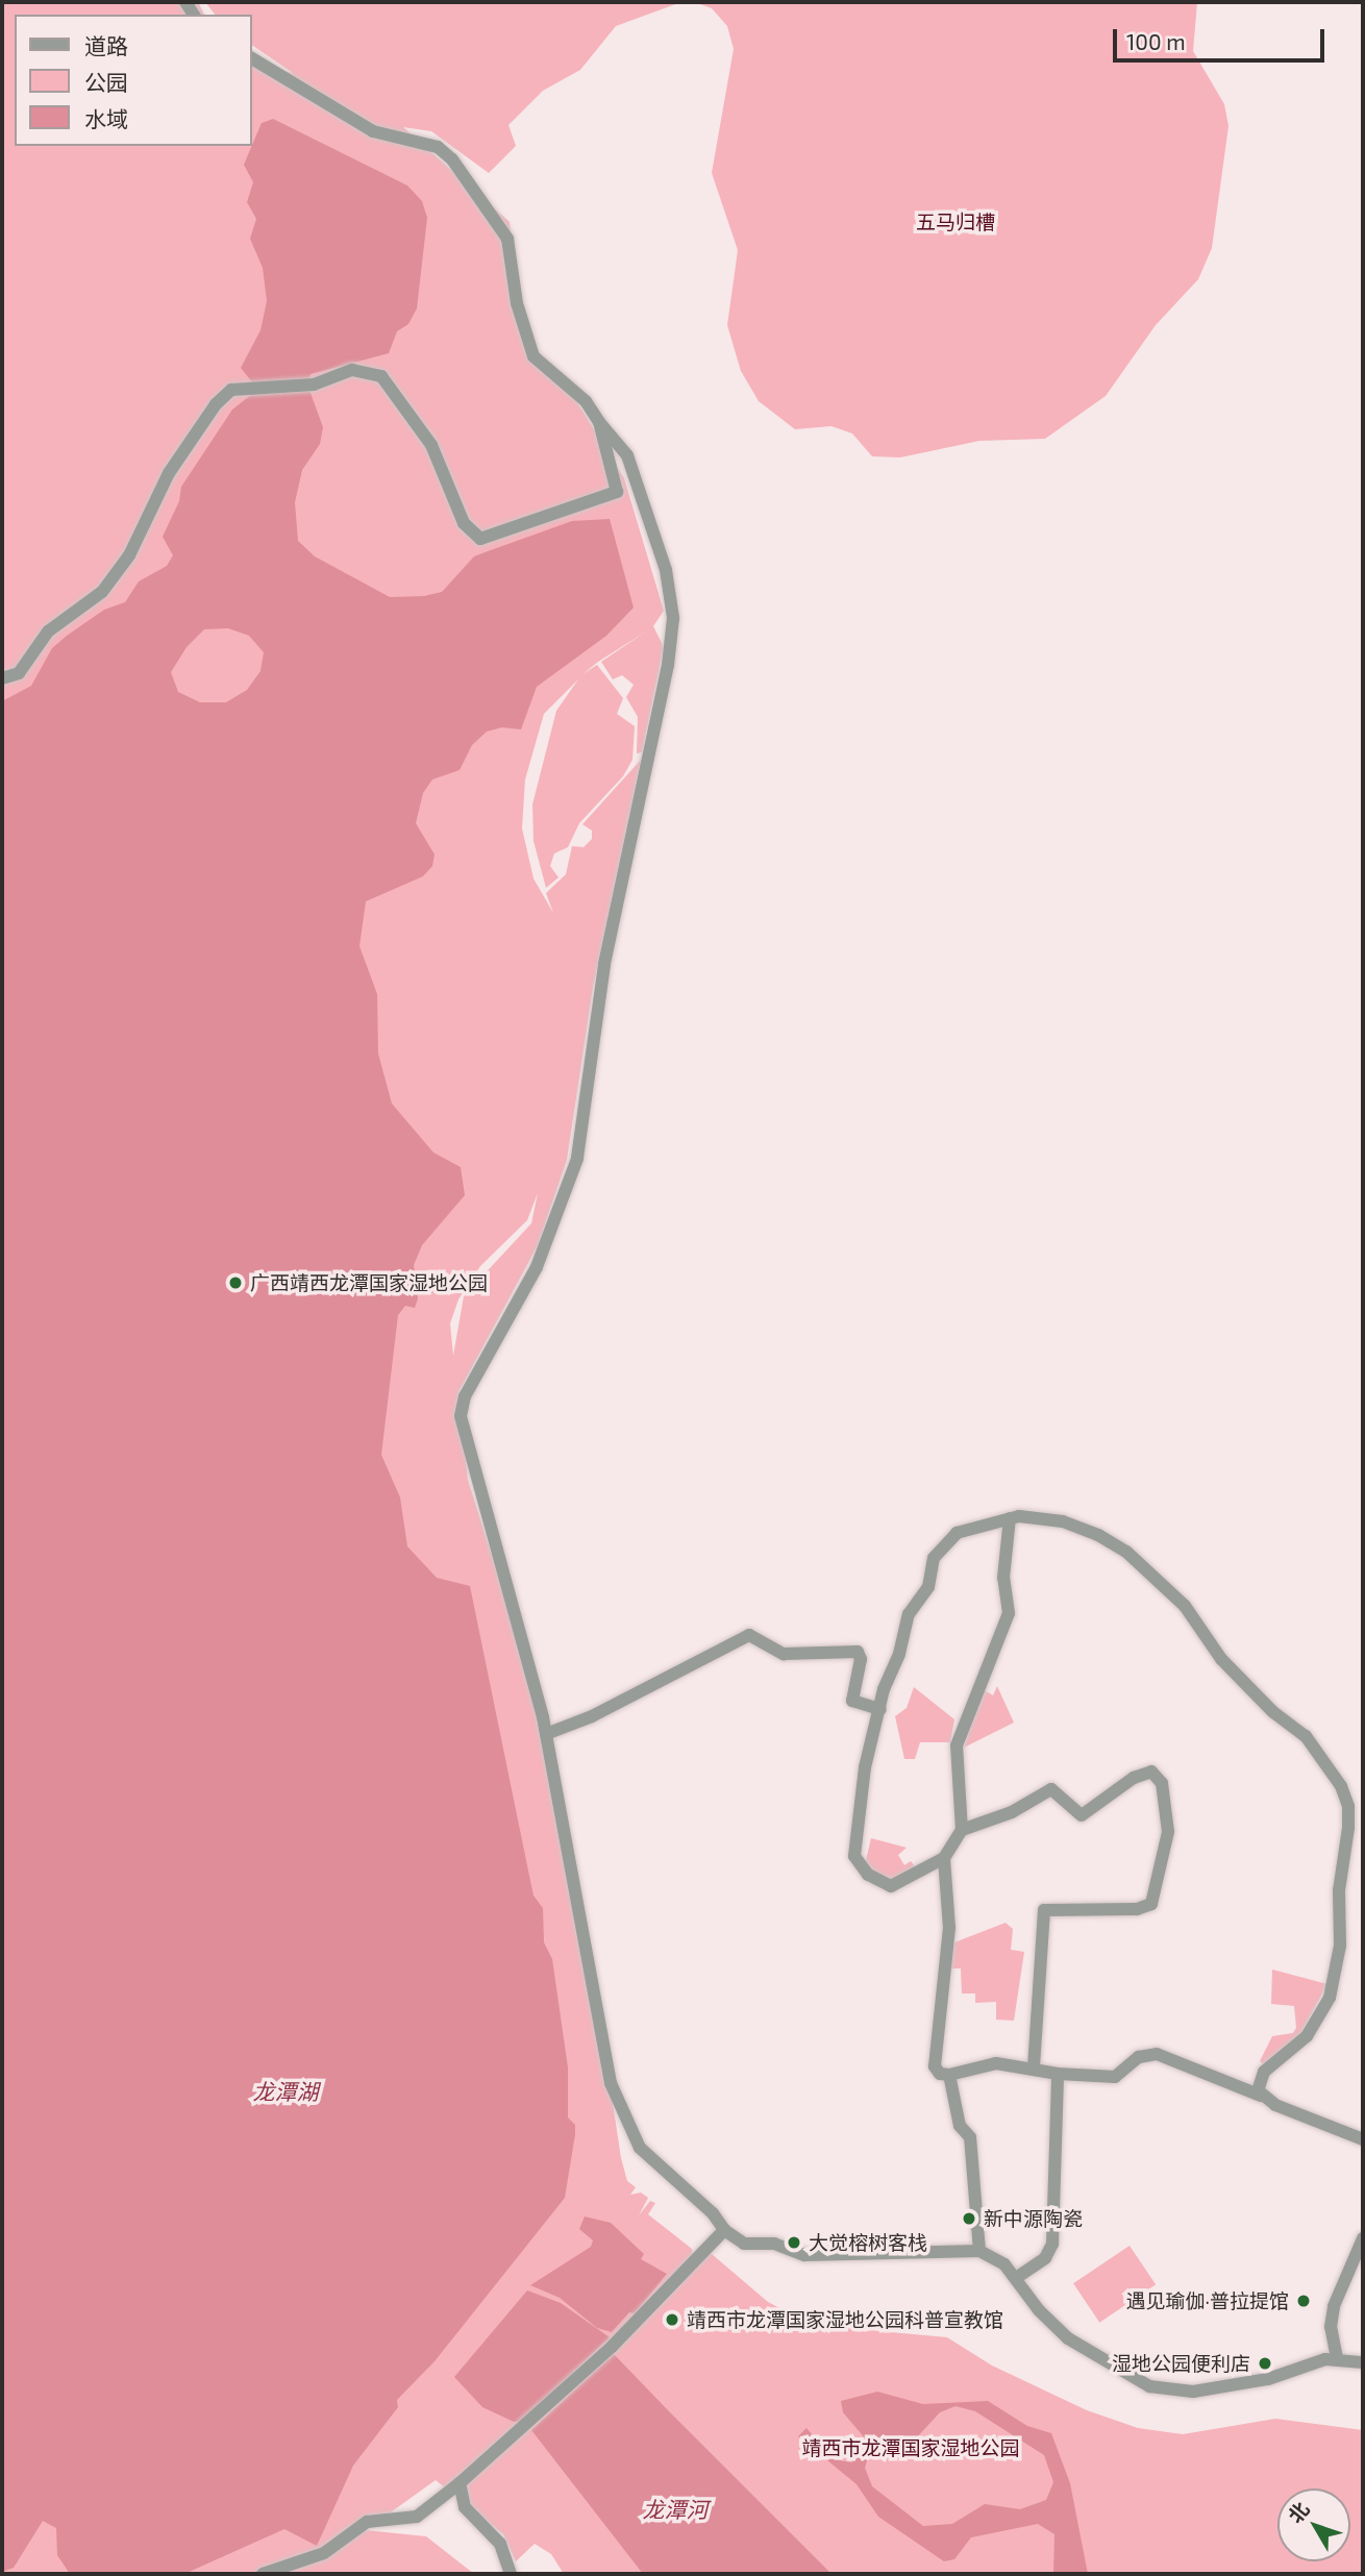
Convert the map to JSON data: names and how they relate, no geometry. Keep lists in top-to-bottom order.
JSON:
{
  "water": ["龙潭湖", "龙潭河"],
  "parks": ["五马归槽", "靖西市龙潭国家湿地公园"],
  "places": [
    "广西靖西龙潭国家湿地公园",
    "新中源陶瓷",
    "大觉榕树客栈",
    "遇见瑜伽·普拉提馆",
    "靖西市龙潭国家湿地公园科普宣教馆",
    "湿地公园便利店"
  ],
  "legend": ["道路", "公园", "水域"],
  "scale_bar": "100 m",
  "north": "top left"
}
